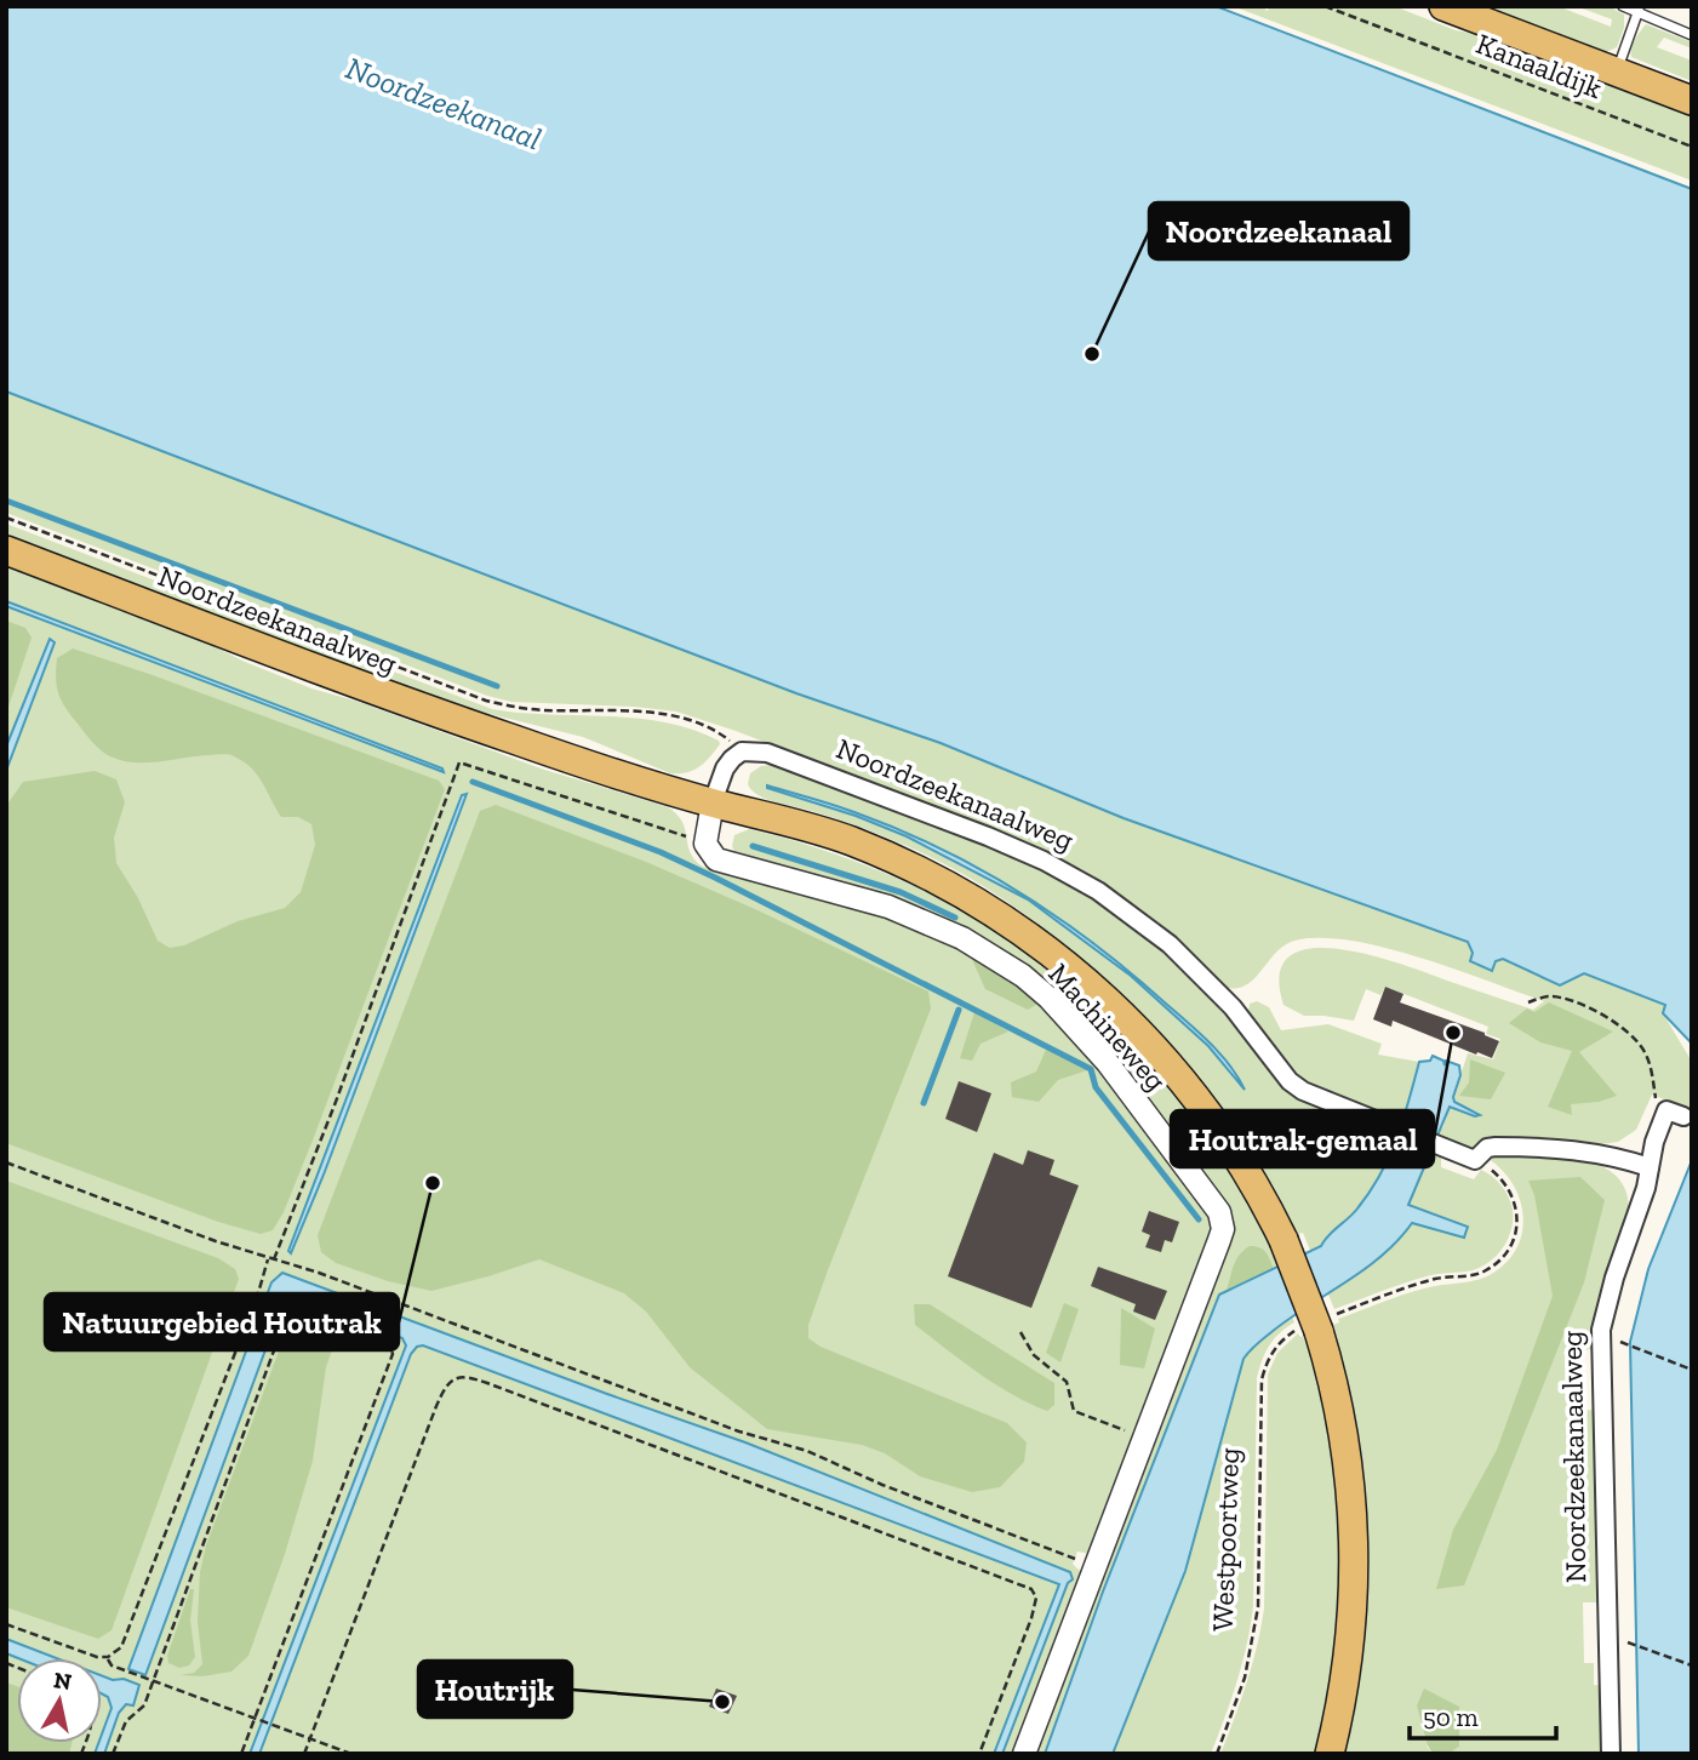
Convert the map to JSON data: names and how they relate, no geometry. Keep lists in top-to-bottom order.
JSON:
{
  "streets": {
    "main road": ["Noordzeekanaalweg"],
    "street": ["Machineweg"],
    "path": ["Kanaaldijk", "Westpoortweg"]
  },
  "crossings": [
    ["Noordzeekanaalweg", "Westpoortweg"]
  ],
  "water": ["Noordzeekanaal"],
  "places": [
    "Noordzeekanaal",
    "Houtrak-gemaal",
    "Natuurgebied Houtrak",
    "Houtrijk"
  ],
  "scale_bar": "50 m",
  "north": "top"
}
